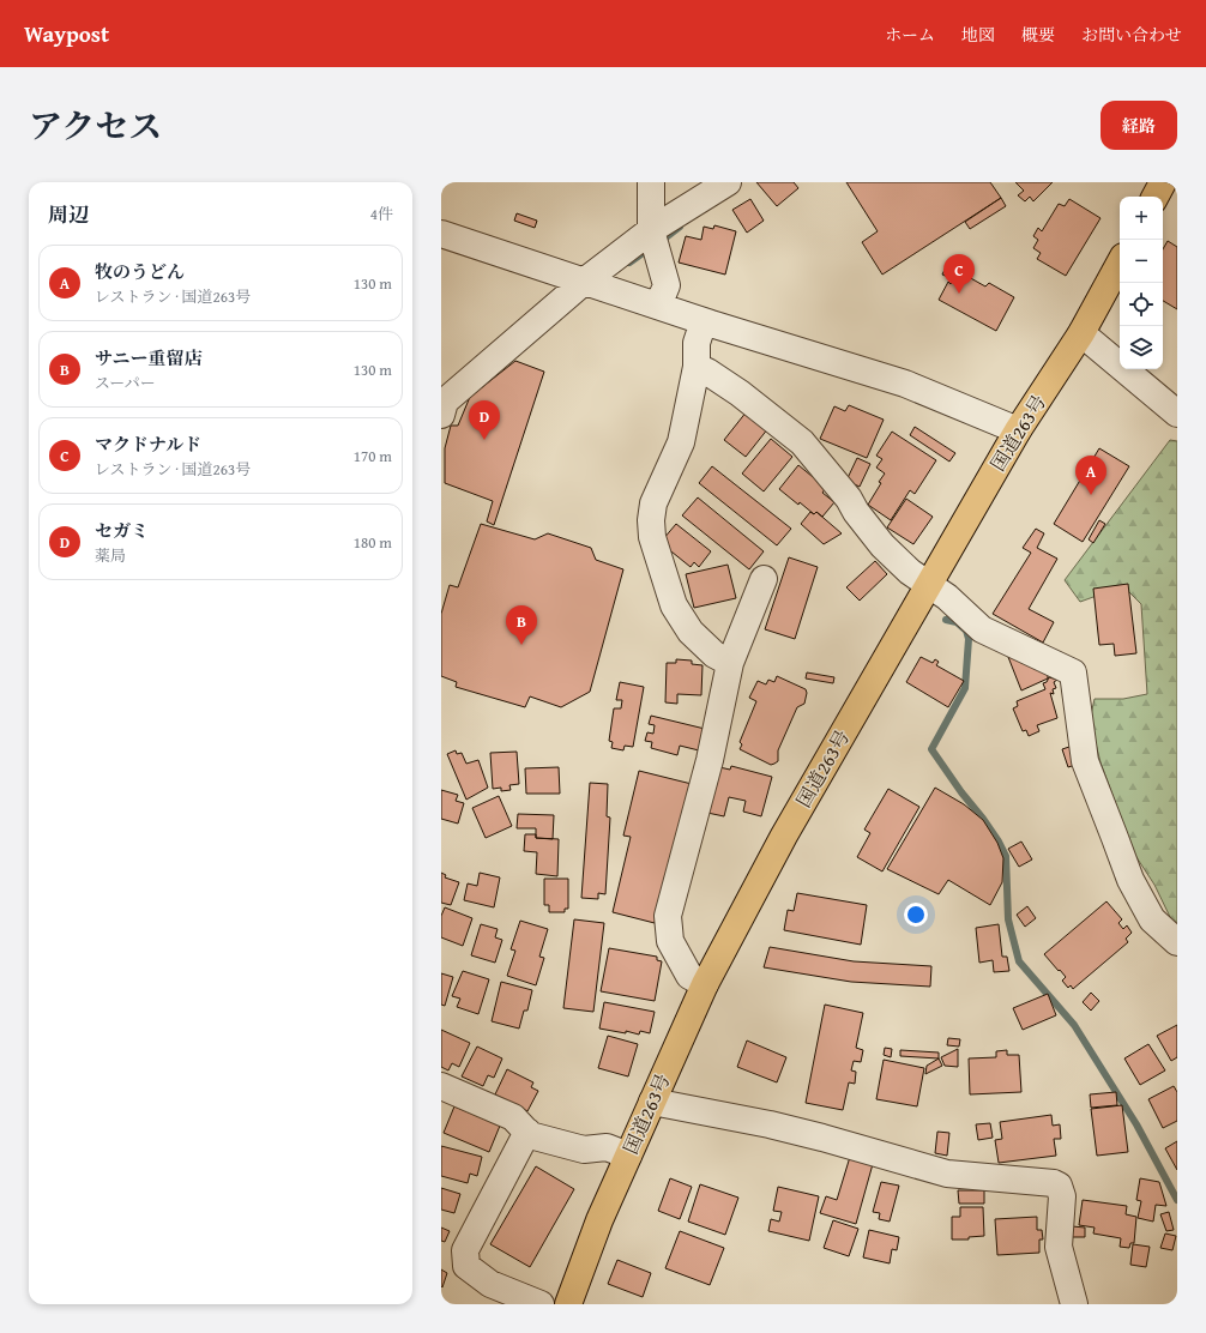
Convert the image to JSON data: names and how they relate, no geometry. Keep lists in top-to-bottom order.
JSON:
{
  "streets": {
    "highway": ["国道263号"]
  },
  "page": {
    "header": "Waypost",
    "nav": [
      "ホーム",
      "地図",
      "概要",
      "お問い合わせ"
    ],
    "title": "アクセス",
    "buttons": "経路",
    "heading": ["周辺", "4件"],
    "map_buttons": ["+", "−"],
    "list": [
      {
        "mark": "A",
        "name": "牧のうどん",
        "note": "レストラン · 国道263号",
        "value": "130 m"
      },
      {
        "mark": "B",
        "name": "サニー重留店",
        "note": "スーパー",
        "value": "130 m"
      },
      {
        "mark": "C",
        "name": "マクドナルド",
        "note": "レストラン · 国道263号",
        "value": "170 m"
      },
      {
        "mark": "D",
        "name": "セガミ",
        "note": "薬局",
        "value": "180 m"
      }
    ],
    "pins": [
      "C",
      "D",
      "A",
      "B"
    ]
  }
}
